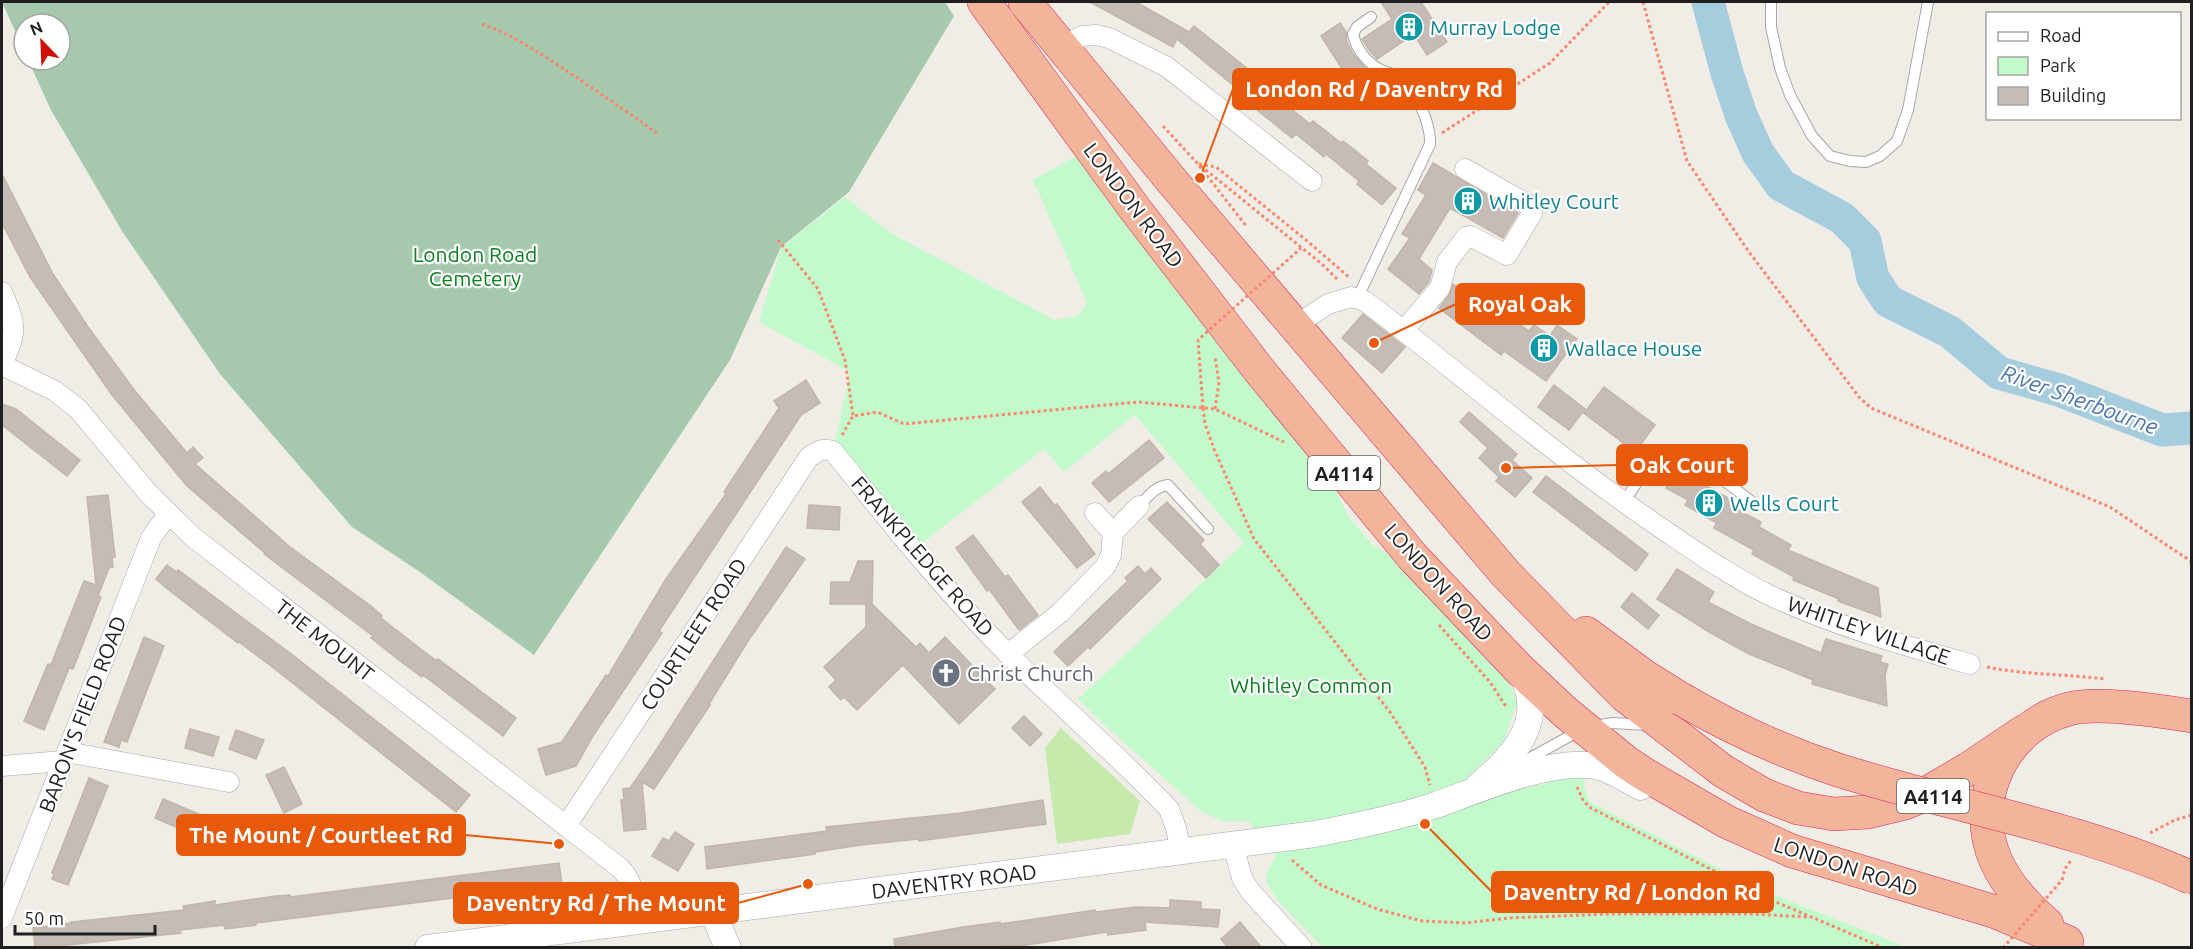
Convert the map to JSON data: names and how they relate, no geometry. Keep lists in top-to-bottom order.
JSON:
{
  "streets": {
    "highway": ["LONDON ROAD", "A4114"],
    "street": [
      "FRANKPLEDGE ROAD",
      "WHITLEY VILLAGE",
      "COURTLEET ROAD",
      "THE MOUNT",
      "BARON'S FIELD ROAD",
      "DAVENTRY ROAD"
    ]
  },
  "crossings": [
    ["LONDON ROAD", "DAVENTRY ROAD"],
    ["FRANKPLEDGE ROAD", "COURTLEET ROAD"],
    ["FRANKPLEDGE ROAD", "DAVENTRY ROAD"],
    ["COURTLEET ROAD", "THE MOUNT"],
    ["THE MOUNT", "BARON'S FIELD ROAD"],
    ["THE MOUNT", "DAVENTRY ROAD"]
  ],
  "water": ["River Sherbourne"],
  "parks": ["London Road Cemetery", "Whitley Common"],
  "places": {
    "building": [
      "Murray Lodge",
      "Whitley Court",
      "Wallace House",
      "Wells Court"
    ],
    "other": [
      "London Rd / Daventry Rd",
      "Royal Oak",
      "Oak Court",
      "Daventry Rd / London Rd",
      "The Mount / Courtleet Rd",
      "Daventry Rd / The Mount"
    ],
    "church": ["Christ Church"]
  },
  "legend": ["Road", "Park", "Building"],
  "scale_bar": "50 m",
  "north": "top left"
}
